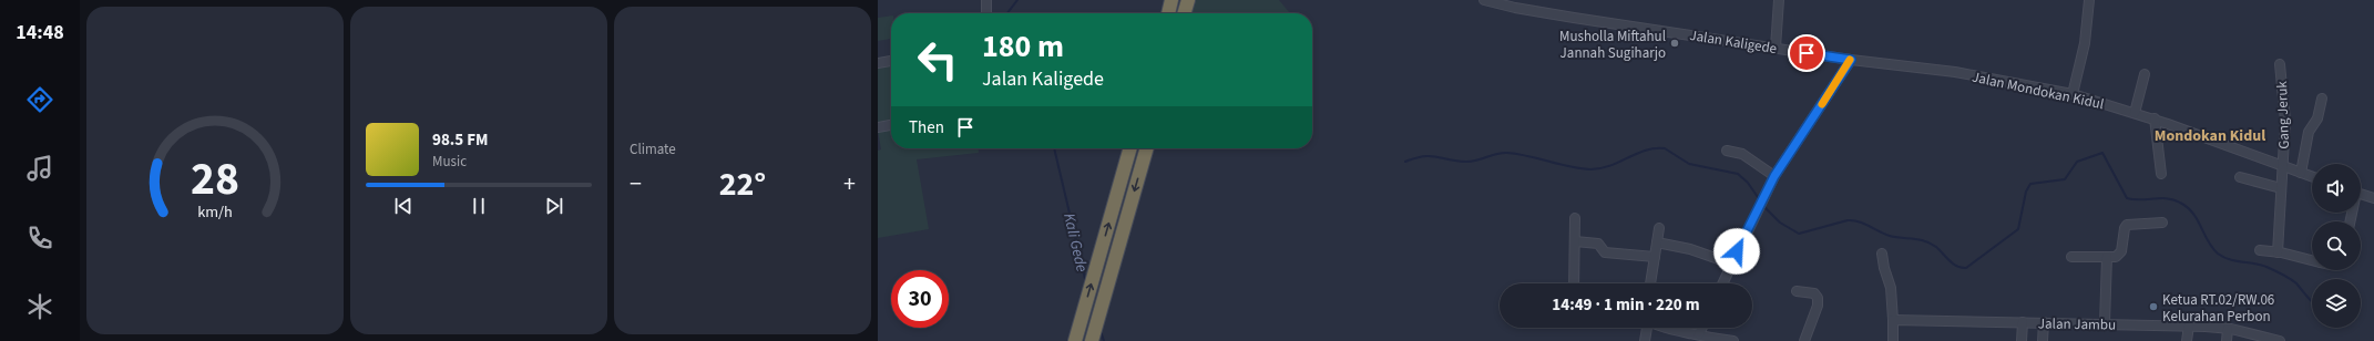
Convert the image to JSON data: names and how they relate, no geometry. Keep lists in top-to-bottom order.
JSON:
{
  "streets": {
    "street": [
      "Jalan Kaligede",
      "Jalan Mondokan Kidul",
      "Gang Jeruk",
      "Jalan Jambu"
    ]
  },
  "crossings": [
    ["Jalan Kaligede", "Jalan Mondokan Kidul"],
    ["Jalan Mondokan Kidul", "Gang Jeruk"]
  ],
  "districts": ["Mondokan Kidul"],
  "water": ["Kali Gede"],
  "places": ["Musholla Miftahul Jannah Sugiharjo", "Ketua RT.02/RW.06 Kelurahan Perbon"],
  "page": {
    "tabs": "14:48",
    "tile": "Climate",
    "turn": ["180 m", "Jalan Kaligede"],
    "then": "Then",
    "song": ["98.5 FM", "Music"],
    "heat": ["−", "22°", "+"],
    "limit": "30",
    "trip": "14:49 · 1 min · 220 m",
    "gauge": ["28", "km/h"]
  }
}
